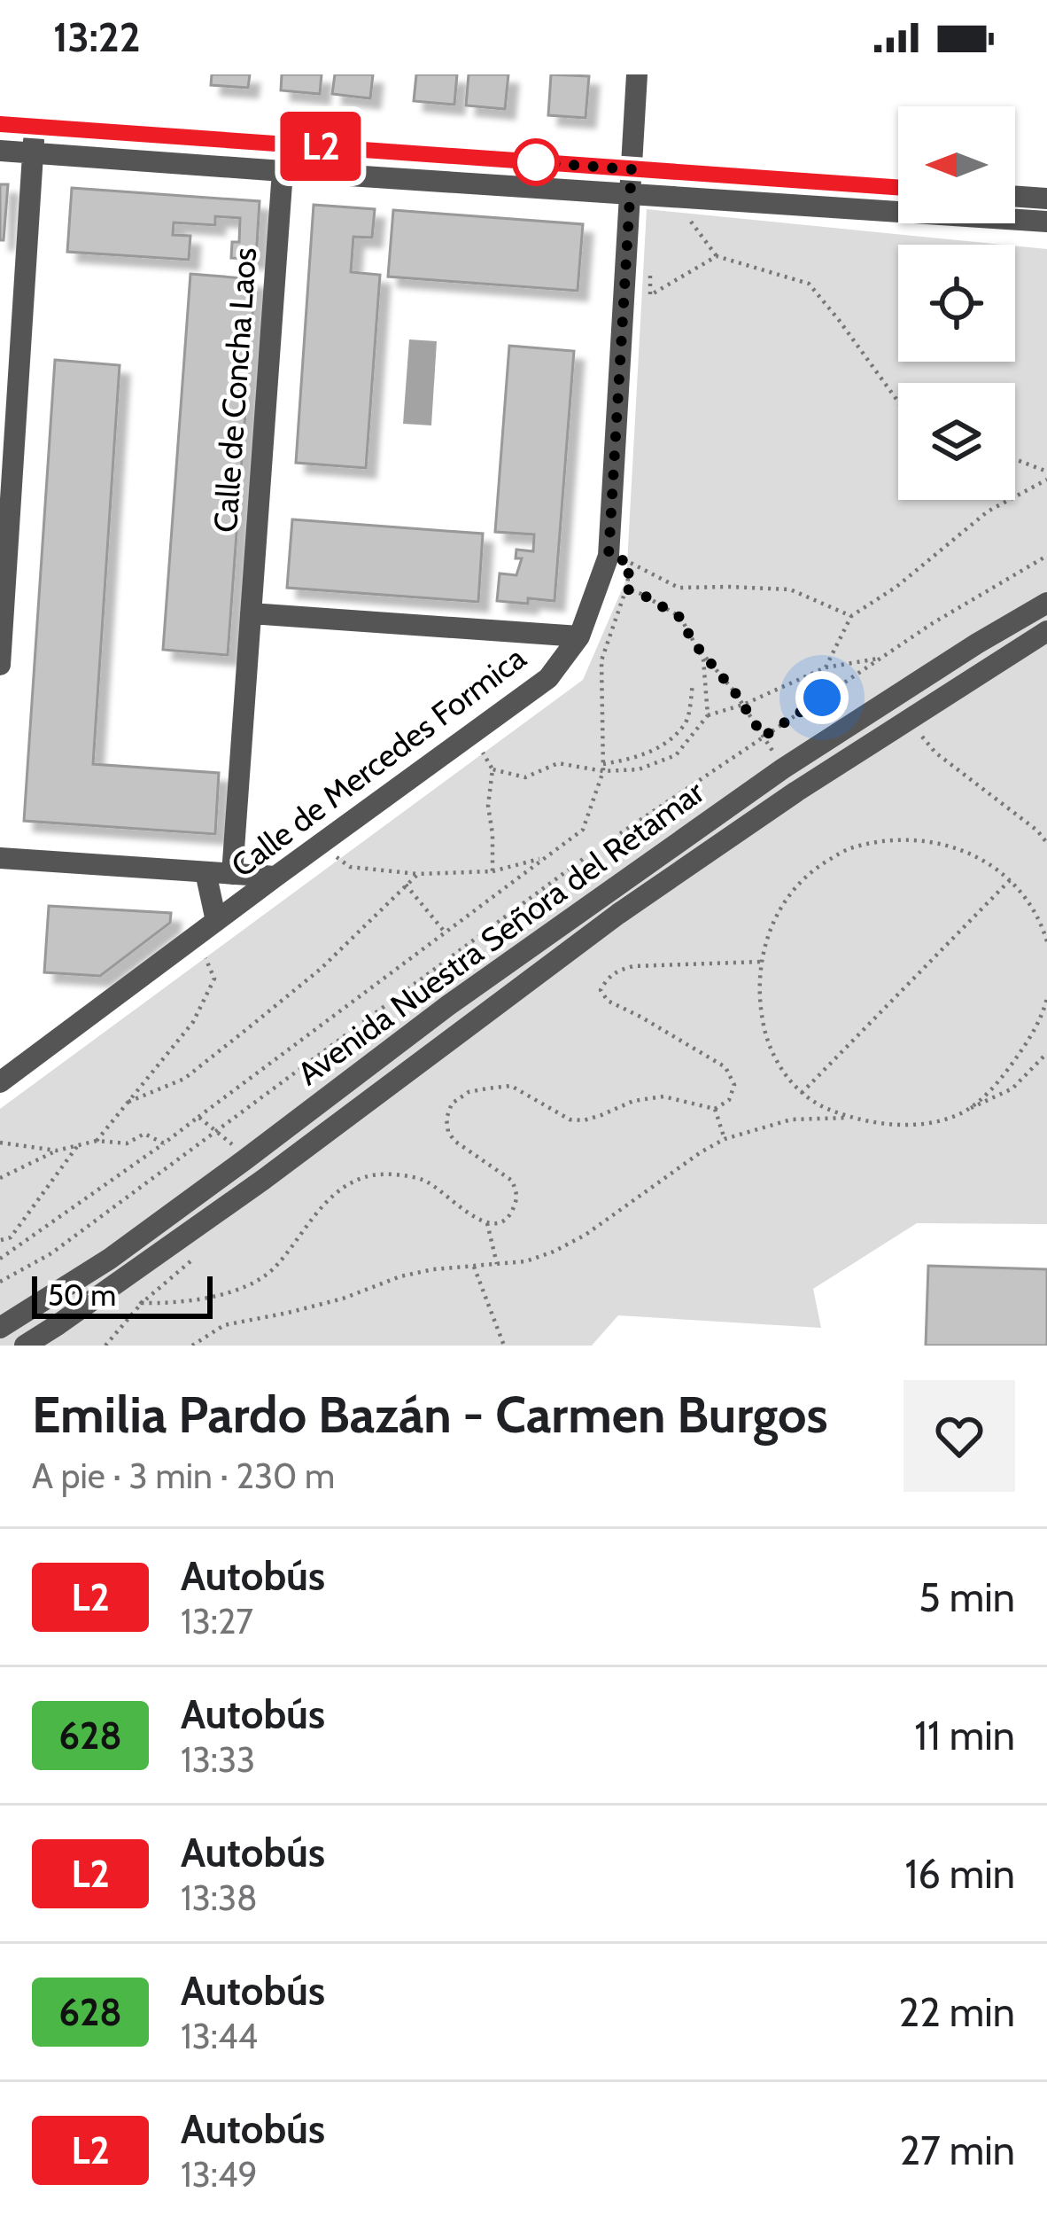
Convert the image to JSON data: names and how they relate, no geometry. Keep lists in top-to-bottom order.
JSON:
{
  "streets": {
    "street": ["Calle de Concha Laos", "Calle de Mercedes Formica", "Avenida Nuestra Señora del Retamar"]
  },
  "lines": ["bus line L2"],
  "scale_bar": "50 m",
  "north": "left",
  "page": {
    "status": "13:22",
    "on_map": "L2",
    "scale": "50 m",
    "heading": ["Emilia Pardo Bazán - Carmen Burgos", "A pie · 3 min · 230 m"],
    "list": [
      {
        "mark": "L2",
        "name": "Autobús",
        "note": "13:27",
        "value": "5 min"
      },
      {
        "mark": "628",
        "name": "Autobús",
        "note": "13:33",
        "value": "11 min"
      },
      {
        "mark": "L2",
        "name": "Autobús",
        "note": "13:38",
        "value": "16 min"
      },
      {
        "mark": "628",
        "name": "Autobús",
        "note": "13:44",
        "value": "22 min"
      },
      {
        "mark": "L2",
        "name": "Autobús",
        "note": "13:49",
        "value": "27 min"
      }
    ]
  }
}
